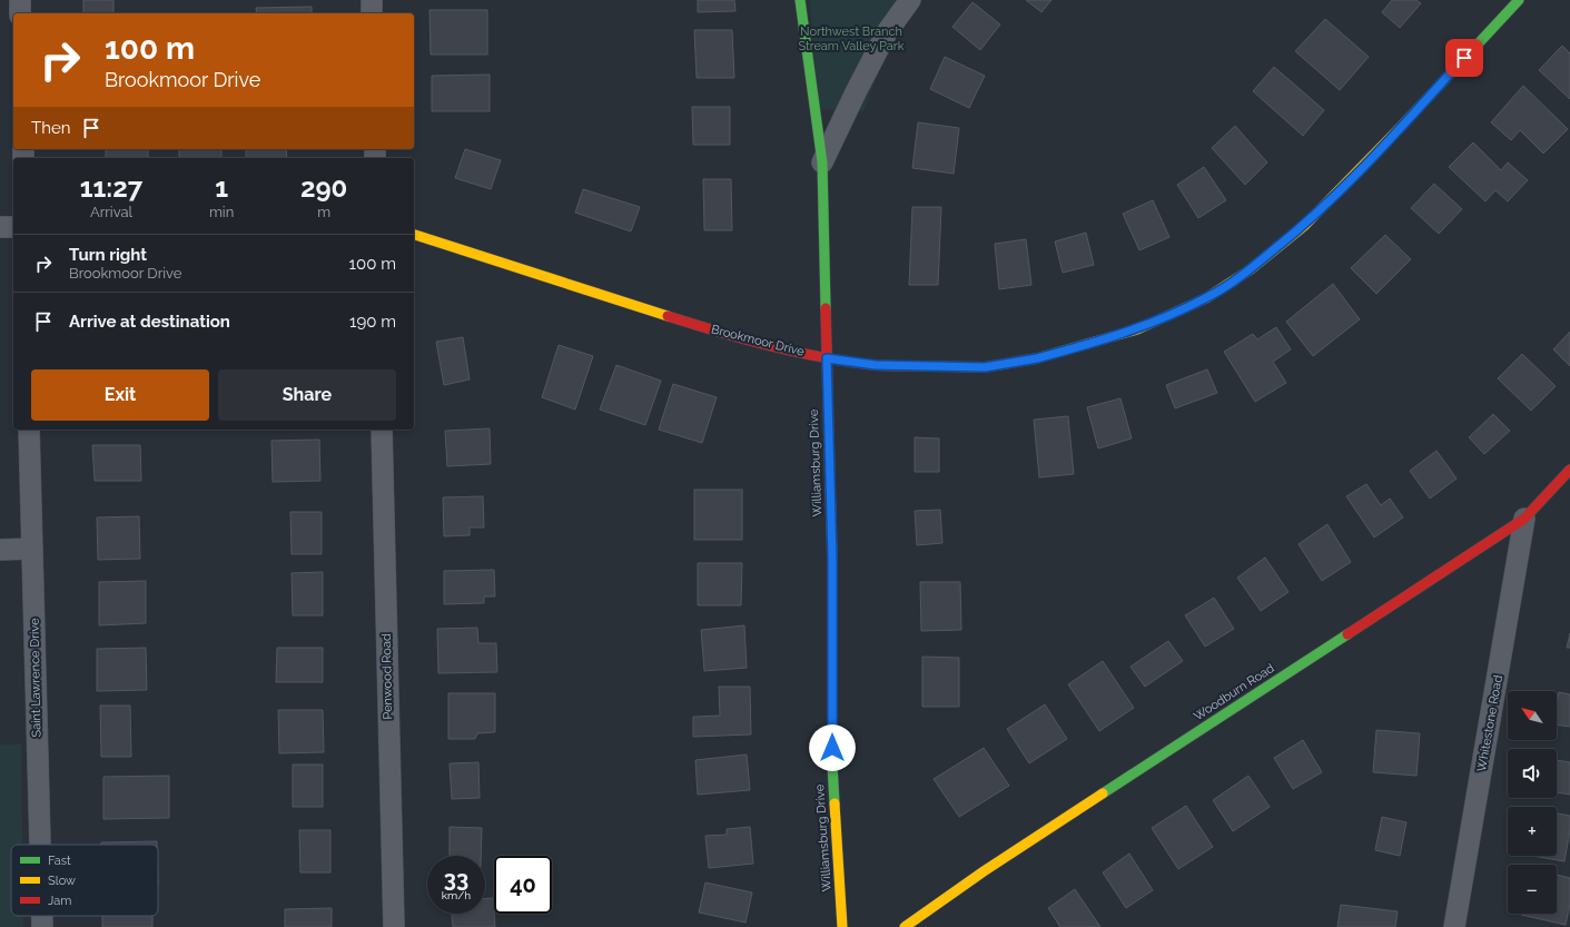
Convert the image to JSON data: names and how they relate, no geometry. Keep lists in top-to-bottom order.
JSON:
{
  "streets": {
    "street": [
      "Brookmoor Drive",
      "Williamsburg Drive",
      "Penwood Road",
      "Saint Lawrence Drive",
      "Woodburn Road",
      "Whitestone Road"
    ]
  },
  "crossings": [
    ["Brookmoor Drive", "Williamsburg Drive"],
    ["Woodburn Road", "Whitestone Road"]
  ],
  "parks": ["Northwest Branch Stream Valley Park"],
  "legend": ["Fast", "Slow", "Jam"],
  "north": "top left",
  "page": {
    "turn": ["100 m", "Brookmoor Drive"],
    "then": "Then",
    "eta": [
      "11:27",
      "Arrival",
      "1",
      "min",
      "290",
      "m"
    ],
    "list": [
      {
        "name": "Turn right",
        "note": "Brookmoor Drive",
        "value": "100 m"
      },
      {
        "name": "Arrive at destination",
        "value": "190 m"
      }
    ],
    "buttons": ["Exit", "Share"],
    "map_buttons": ["+", "−"],
    "speed": "33 km/h",
    "limit": "40"
  }
}
